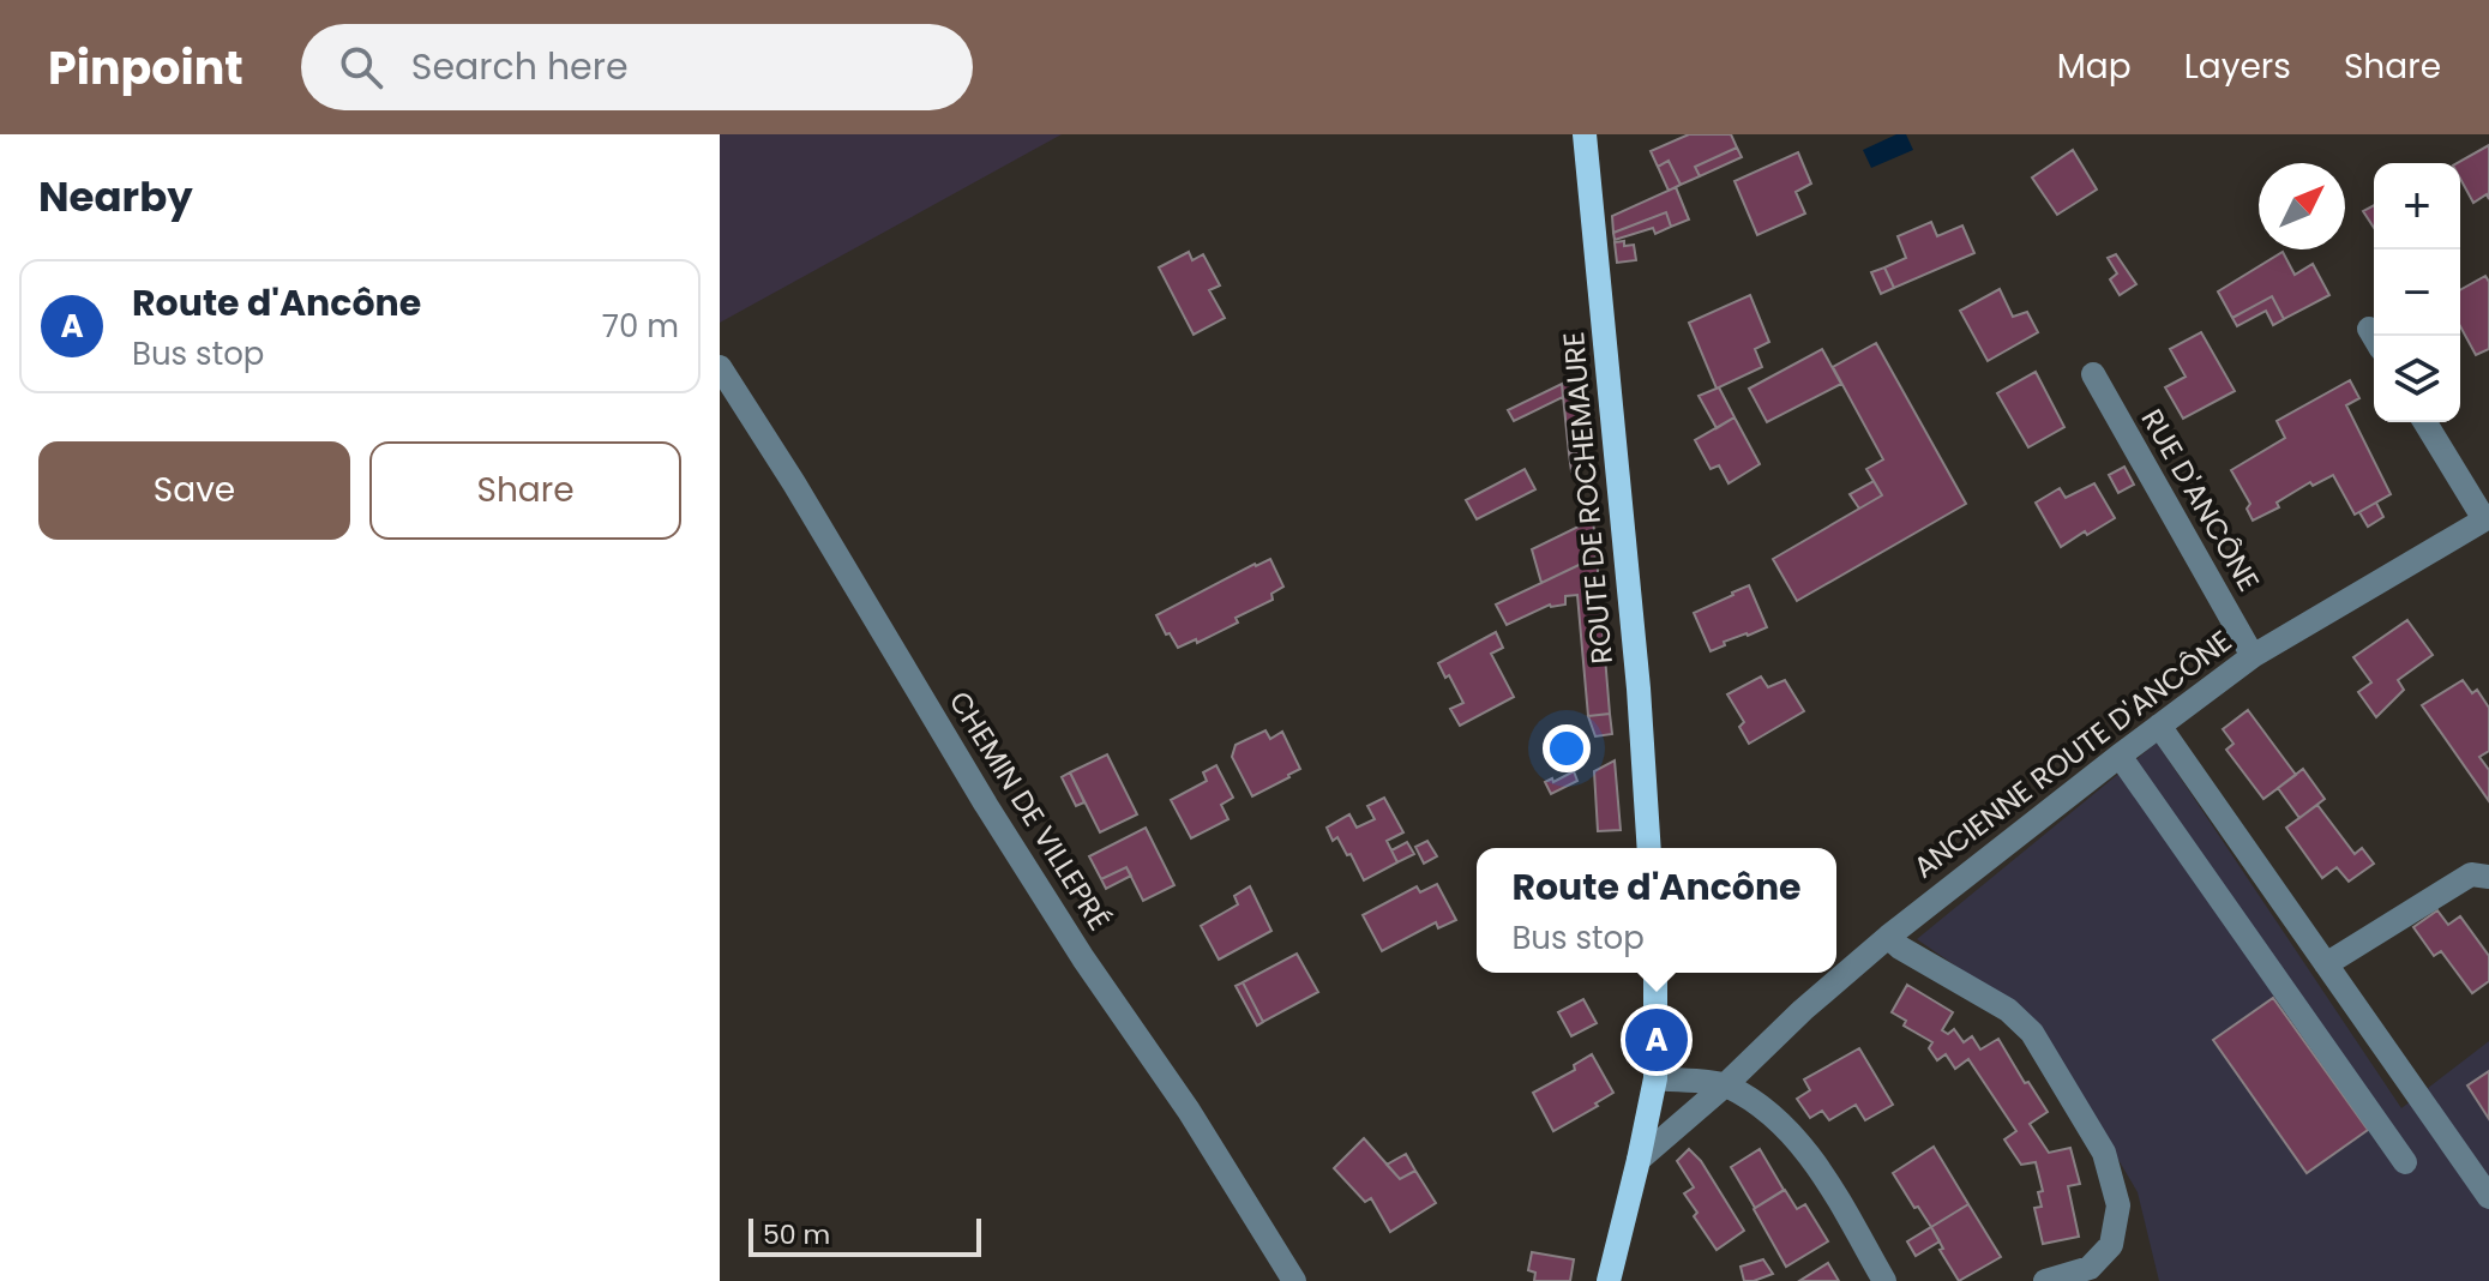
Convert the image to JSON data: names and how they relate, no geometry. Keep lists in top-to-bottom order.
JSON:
{
  "streets": {
    "main road": ["ROUTE DE ROCHEMAURE"],
    "street": ["RUE D'ANCÔNE", "ANCIENNE ROUTE D'ANCÔNE", "CHEMIN DE VILLEPRÉ"]
  },
  "crossings": [
    ["RUE D'ANCÔNE", "ANCIENNE ROUTE D'ANCÔNE"]
  ],
  "scale_bar": "50 m",
  "north": "top right",
  "page": {
    "header": "Pinpoint",
    "search": "Search here",
    "nav": ["Map", "Layers", "Share"],
    "heading": "Nearby",
    "map_buttons": ["+", "−"],
    "list": [
      {
        "mark": "A",
        "name": "Route d'Ancône",
        "note": "Bus stop",
        "value": "70 m"
      }
    ],
    "buttons": ["Save", "Share"],
    "popup": ["Route d'Ancône", "Bus stop"],
    "pins": "A",
    "scale": "50 m"
  }
}
